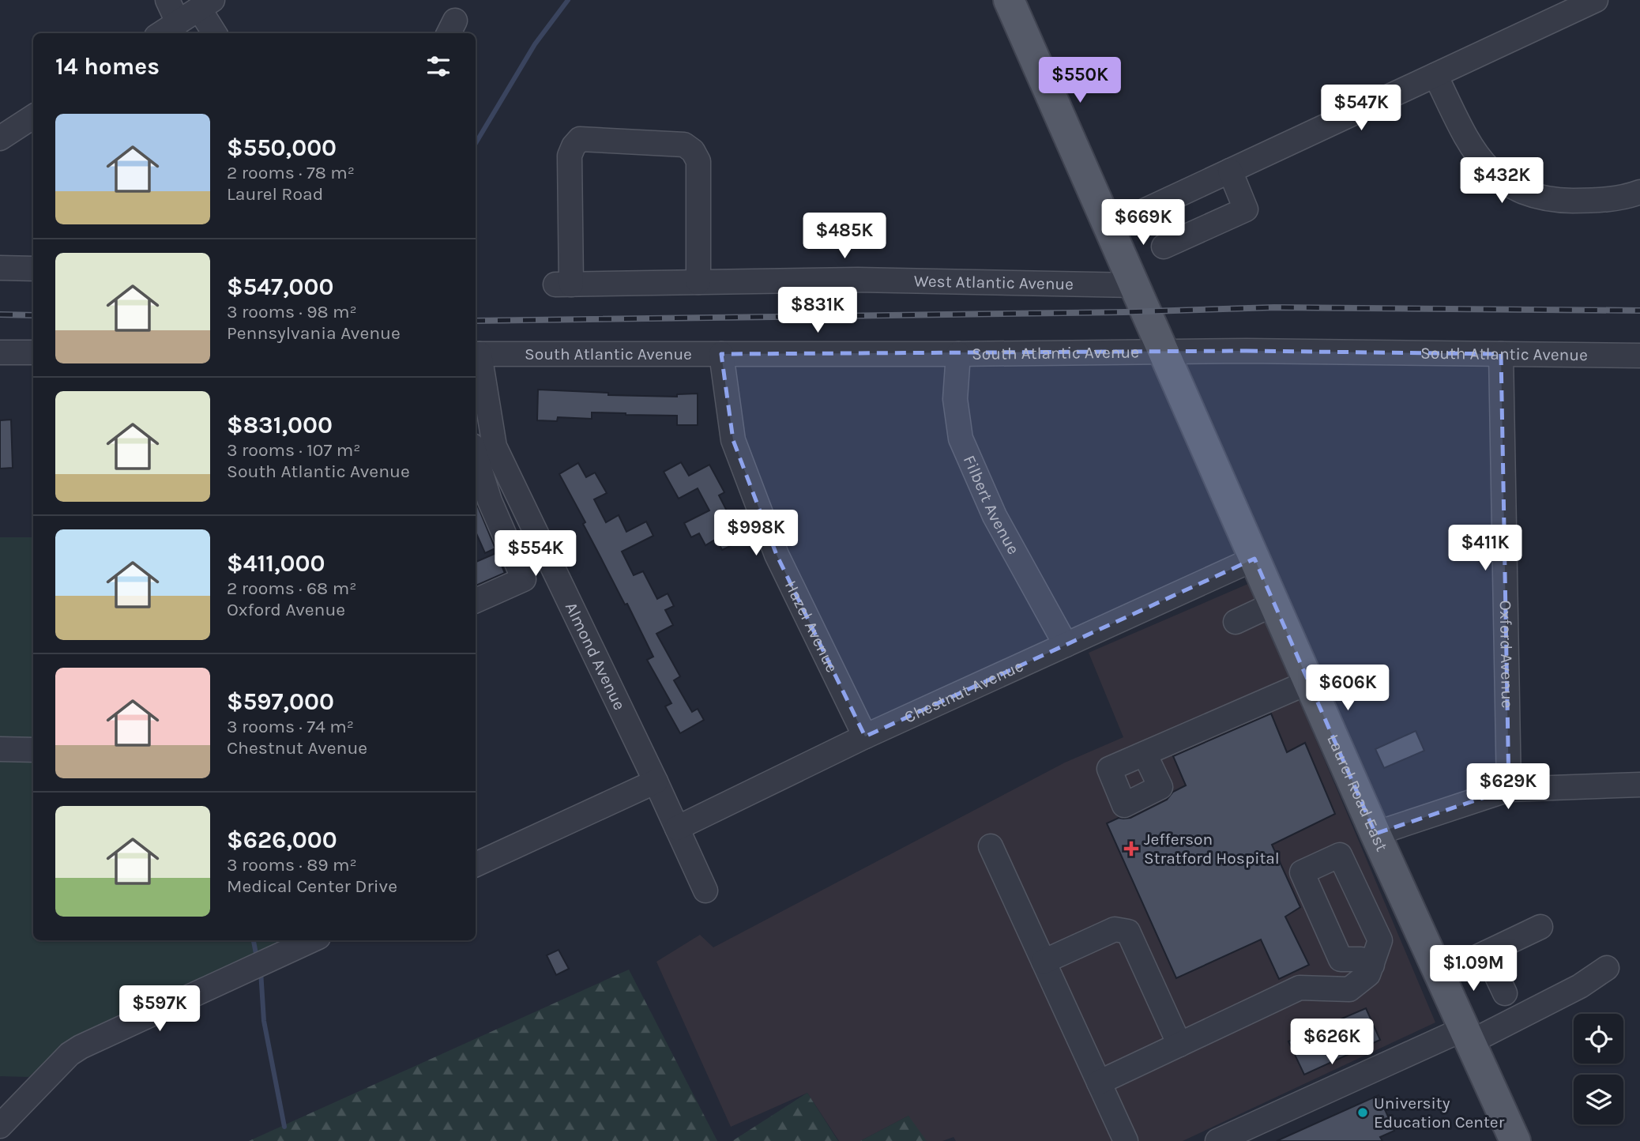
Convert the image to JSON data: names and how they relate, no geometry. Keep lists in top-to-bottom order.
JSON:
{
  "streets": {
    "main road": ["Laurel Road East"],
    "street": [
      "West Atlantic Avenue",
      "South Atlantic Avenue",
      "Filbert Avenue",
      "Hazel Avenue",
      "Oxford Avenue",
      "Almond Avenue",
      "Chestnut Avenue"
    ]
  },
  "crossings": [
    ["West Atlantic Avenue", "Laurel Road East"],
    ["South Atlantic Avenue", "Filbert Avenue"],
    ["South Atlantic Avenue", "Hazel Avenue"],
    ["South Atlantic Avenue", "Oxford Avenue"],
    ["South Atlantic Avenue", "Almond Avenue"],
    ["South Atlantic Avenue", "Laurel Road East"],
    ["Filbert Avenue", "Chestnut Avenue"],
    ["Hazel Avenue", "Chestnut Avenue"],
    ["Almond Avenue", "Chestnut Avenue"],
    ["Chestnut Avenue", "Laurel Road East"]
  ],
  "places": {
    "health": ["Jefferson Stratford Hospital"],
    "other": ["University Education Center"]
  },
  "page": {
    "heading": "14 homes",
    "price": [
      "$550K",
      "$547K",
      "$432K",
      "$669K",
      "$485K",
      "$831K",
      "$998K",
      "$411K",
      "$554K",
      "$606K",
      "$629K",
      "$1.09M",
      "$597K",
      "$626K"
    ],
    "list": [
      {
        "name": "$550,000",
        "note": "2 rooms · 78 m² · Laurel Road"
      },
      {
        "name": "$547,000",
        "note": "3 rooms · 98 m² · Pennsylvania Avenue"
      },
      {
        "name": "$831,000",
        "note": "3 rooms · 107 m² · South Atlantic Avenue"
      },
      {
        "name": "$411,000",
        "note": "2 rooms · 68 m² · Oxford Avenue"
      },
      {
        "name": "$597,000",
        "note": "3 rooms · 74 m² · Chestnut Avenue"
      },
      {
        "name": "$626,000",
        "note": "3 rooms · 89 m² · Medical Center Drive"
      }
    ]
  }
}
